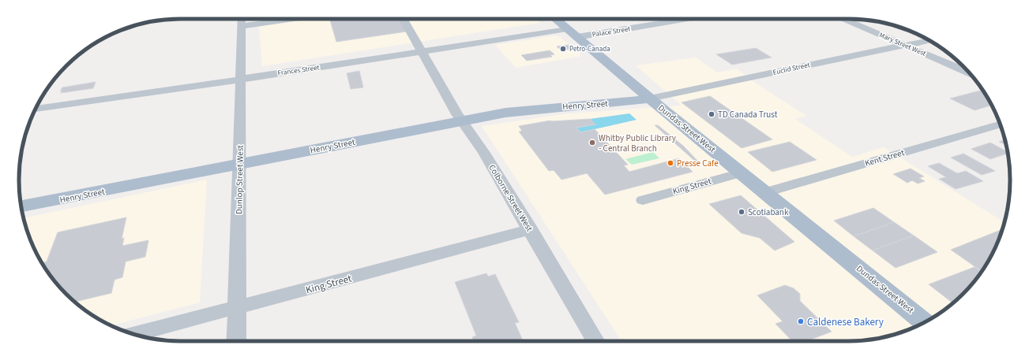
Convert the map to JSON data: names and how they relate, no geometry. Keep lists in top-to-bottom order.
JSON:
{
  "streets": {
    "main road": ["Henry Street", "Dundas Street West"],
    "street": [
      "Palace Street",
      "Mary Street West",
      "Euclid Street",
      "Frances Street",
      "Kent Street",
      "Dunlop Street West",
      "King Street",
      "Colborne Street West"
    ]
  },
  "crossings": [
    ["Palace Street", "Frances Street"],
    ["Palace Street", "Dundas Street West"],
    ["Mary Street West", "Euclid Street"],
    ["Euclid Street", "Henry Street"],
    ["Euclid Street", "Dundas Street West"],
    ["Frances Street", "Dundas Street West"],
    ["Frances Street", "Dunlop Street West"],
    ["Frances Street", "Colborne Street West"],
    ["Henry Street", "Dundas Street West"],
    ["Henry Street", "Dunlop Street West"],
    ["Henry Street", "Colborne Street West"],
    ["Dundas Street West", "Kent Street"],
    ["Dundas Street West", "King Street"],
    ["Dunlop Street West", "King Street"],
    ["King Street", "Colborne Street West"]
  ],
  "places": [
    "Petro-Canada",
    "TD Canada Trust",
    "Whitby Public Library - Central Branch",
    "Presse Cafe",
    "Scotiabank",
    "Caldenese Bakery"
  ]
}
